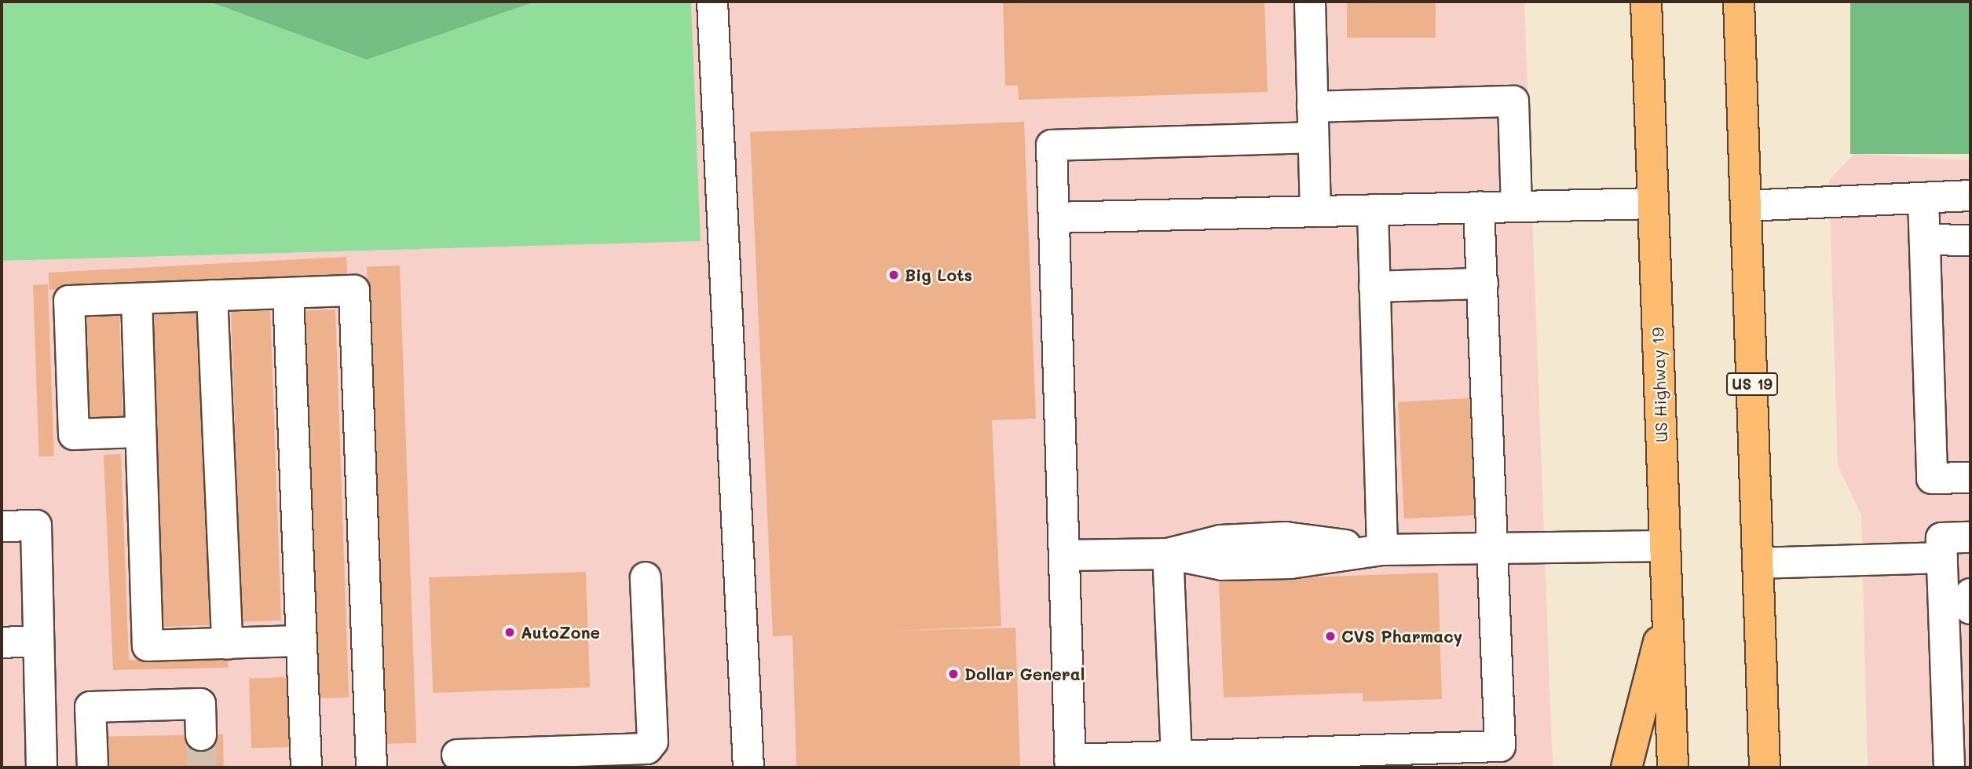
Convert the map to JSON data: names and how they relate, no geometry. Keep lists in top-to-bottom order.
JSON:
{
  "streets": {
    "highway": ["US 19", "US Highway 19"]
  },
  "places": [
    "Big Lots",
    "AutoZone",
    "CVS Pharmacy",
    "Dollar General"
  ]
}
